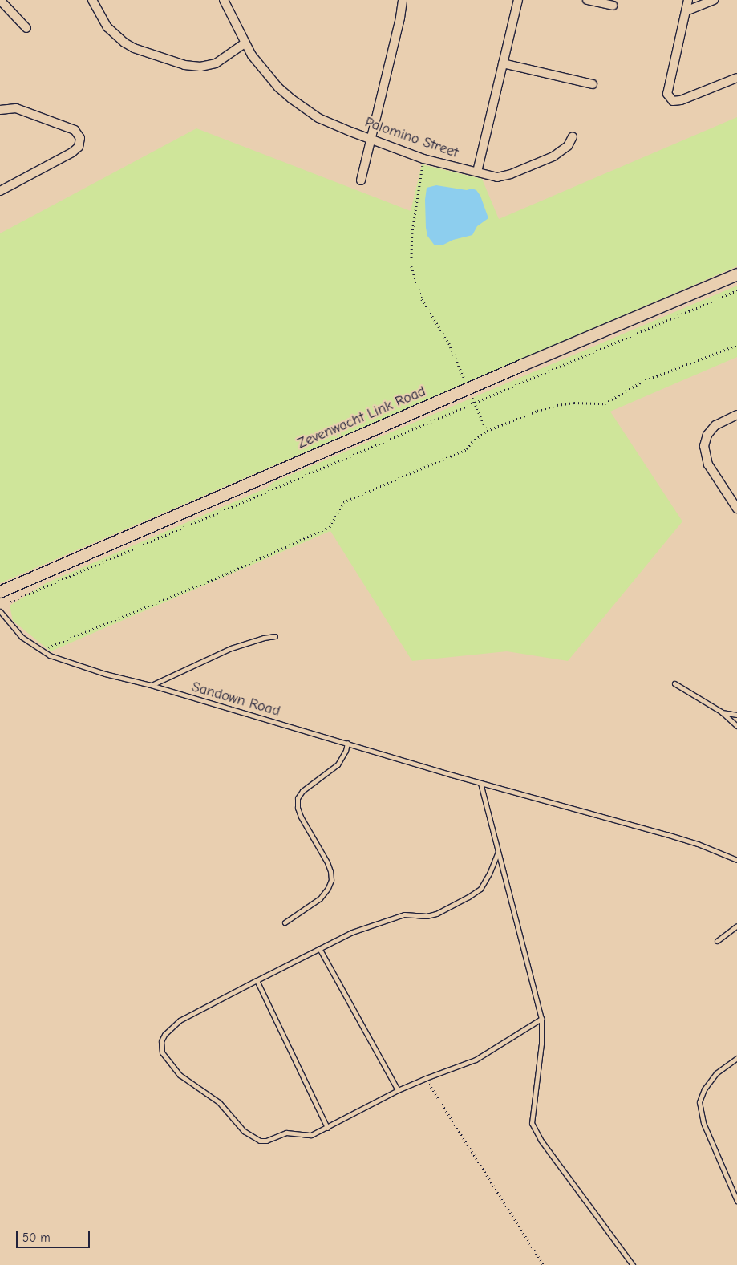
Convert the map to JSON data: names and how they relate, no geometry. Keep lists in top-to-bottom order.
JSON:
{
  "streets": {
    "street": ["Palomino Street", "Zevenwacht Link Road"],
    "lane": ["Sandown Road"]
  },
  "scale_bar": "50 m"
}
